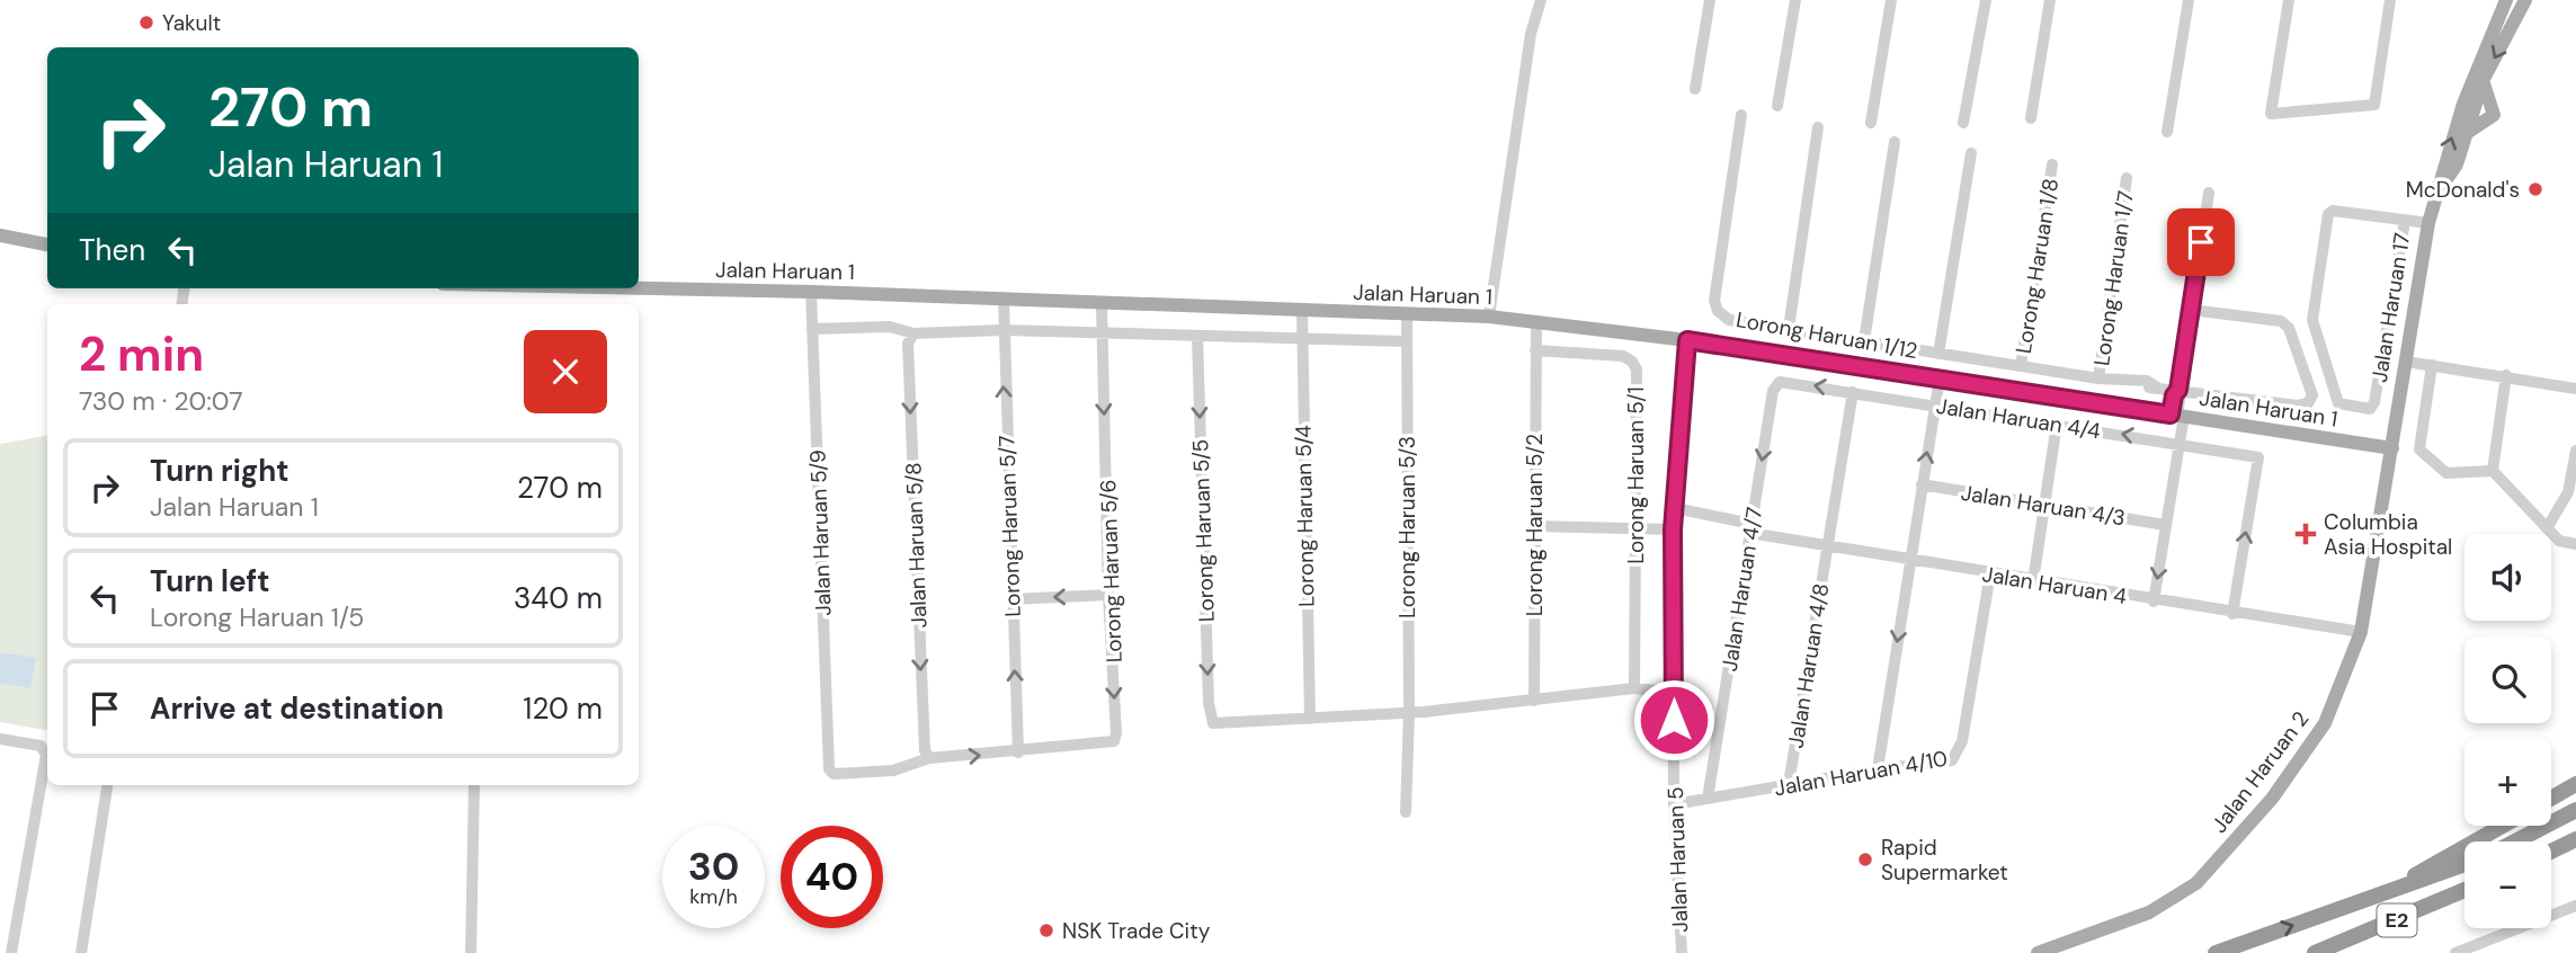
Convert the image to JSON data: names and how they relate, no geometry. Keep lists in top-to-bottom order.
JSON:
{
  "streets": {
    "highway": ["E2"],
    "main road": ["Jalan Haruan 1", "Jalan Haruan 2"],
    "street": [
      "Lorong Haruan 1/8",
      "Lorong Haruan 1/7",
      "Jalan Haruan 17",
      "Lorong Haruan 1/12",
      "Jalan Haruan 4/4",
      "Lorong Haruan 5/1",
      "Jalan Haruan 4/3",
      "Lorong Haruan 5/4",
      "Lorong Haruan 5/2",
      "Lorong Haruan 5/7",
      "Lorong Haruan 5/3",
      "Lorong Haruan 5/5",
      "Jalan Haruan 5/9",
      "Jalan Haruan 5/8",
      "Lorong Haruan 5/6",
      "Jalan Haruan 4",
      "Jalan Haruan 4/7",
      "Jalan Haruan 4/8",
      "Jalan Haruan 4/10",
      "Jalan Haruan 5"
    ]
  },
  "crossings": [
    ["Lorong Haruan 1/8", "Lorong Haruan 1/12"],
    ["Jalan Haruan 1", "Lorong Haruan 5/4"],
    ["Jalan Haruan 1", "Lorong Haruan 5/2"],
    ["Jalan Haruan 1", "Lorong Haruan 5/7"],
    ["Jalan Haruan 1", "Lorong Haruan 5/3"],
    ["Jalan Haruan 1", "Jalan Haruan 5/9"],
    ["Jalan Haruan 1", "Lorong Haruan 5/6"],
    ["Jalan Haruan 1", "Jalan Haruan 2"],
    ["Jalan Haruan 1", "Jalan Haruan 5"],
    ["Lorong Haruan 1/7", "Lorong Haruan 1/12"],
    ["Jalan Haruan 4/4", "Jalan Haruan 4"],
    ["Jalan Haruan 4/4", "Jalan Haruan 4/7"],
    ["Jalan Haruan 4/4", "Jalan Haruan 4/8"],
    ["Lorong Haruan 5/1", "Lorong Haruan 5/2"],
    ["Lorong Haruan 5/4", "Lorong Haruan 5/5"],
    ["Lorong Haruan 5/7", "Lorong Haruan 5/6"],
    ["Jalan Haruan 5/9", "Jalan Haruan 5/8"],
    ["Jalan Haruan 4", "Jalan Haruan 4/7"],
    ["Jalan Haruan 4", "Jalan Haruan 4/8"],
    ["Jalan Haruan 4", "Jalan Haruan 2"],
    ["Jalan Haruan 4", "Jalan Haruan 4/10"],
    ["Jalan Haruan 4", "Jalan Haruan 5"],
    ["Jalan Haruan 4/7", "Jalan Haruan 4/10"],
    ["Jalan Haruan 4/8", "Jalan Haruan 4/10"],
    ["Jalan Haruan 4/10", "Jalan Haruan 5"]
  ],
  "one_way": [
    "Lorong Haruan 5/7",
    "Lorong Haruan 5/5",
    "Jalan Haruan 5/8",
    "Lorong Haruan 5/6",
    "Jalan Haruan 4/7"
  ],
  "places": {
    "other": [
      "Yakult",
      "McDonald's",
      "Rapid Supermarket",
      "NSK Trade City"
    ],
    "health": ["Columbia Asia Hospital"]
  },
  "page": {
    "turn": ["270 m", "Jalan Haruan 1"],
    "then": "Then",
    "heading": ["2 min", "730 m · 20:07"],
    "list": [
      {
        "name": "Turn right",
        "note": "Jalan Haruan 1",
        "value": "270 m"
      },
      {
        "name": "Turn left",
        "note": "Lorong Haruan 1/5",
        "value": "340 m"
      },
      {
        "name": "Arrive at destination",
        "value": "120 m"
      }
    ],
    "map_buttons": ["+", "−"],
    "speed": "30 km/h",
    "limit": "40"
  }
}
